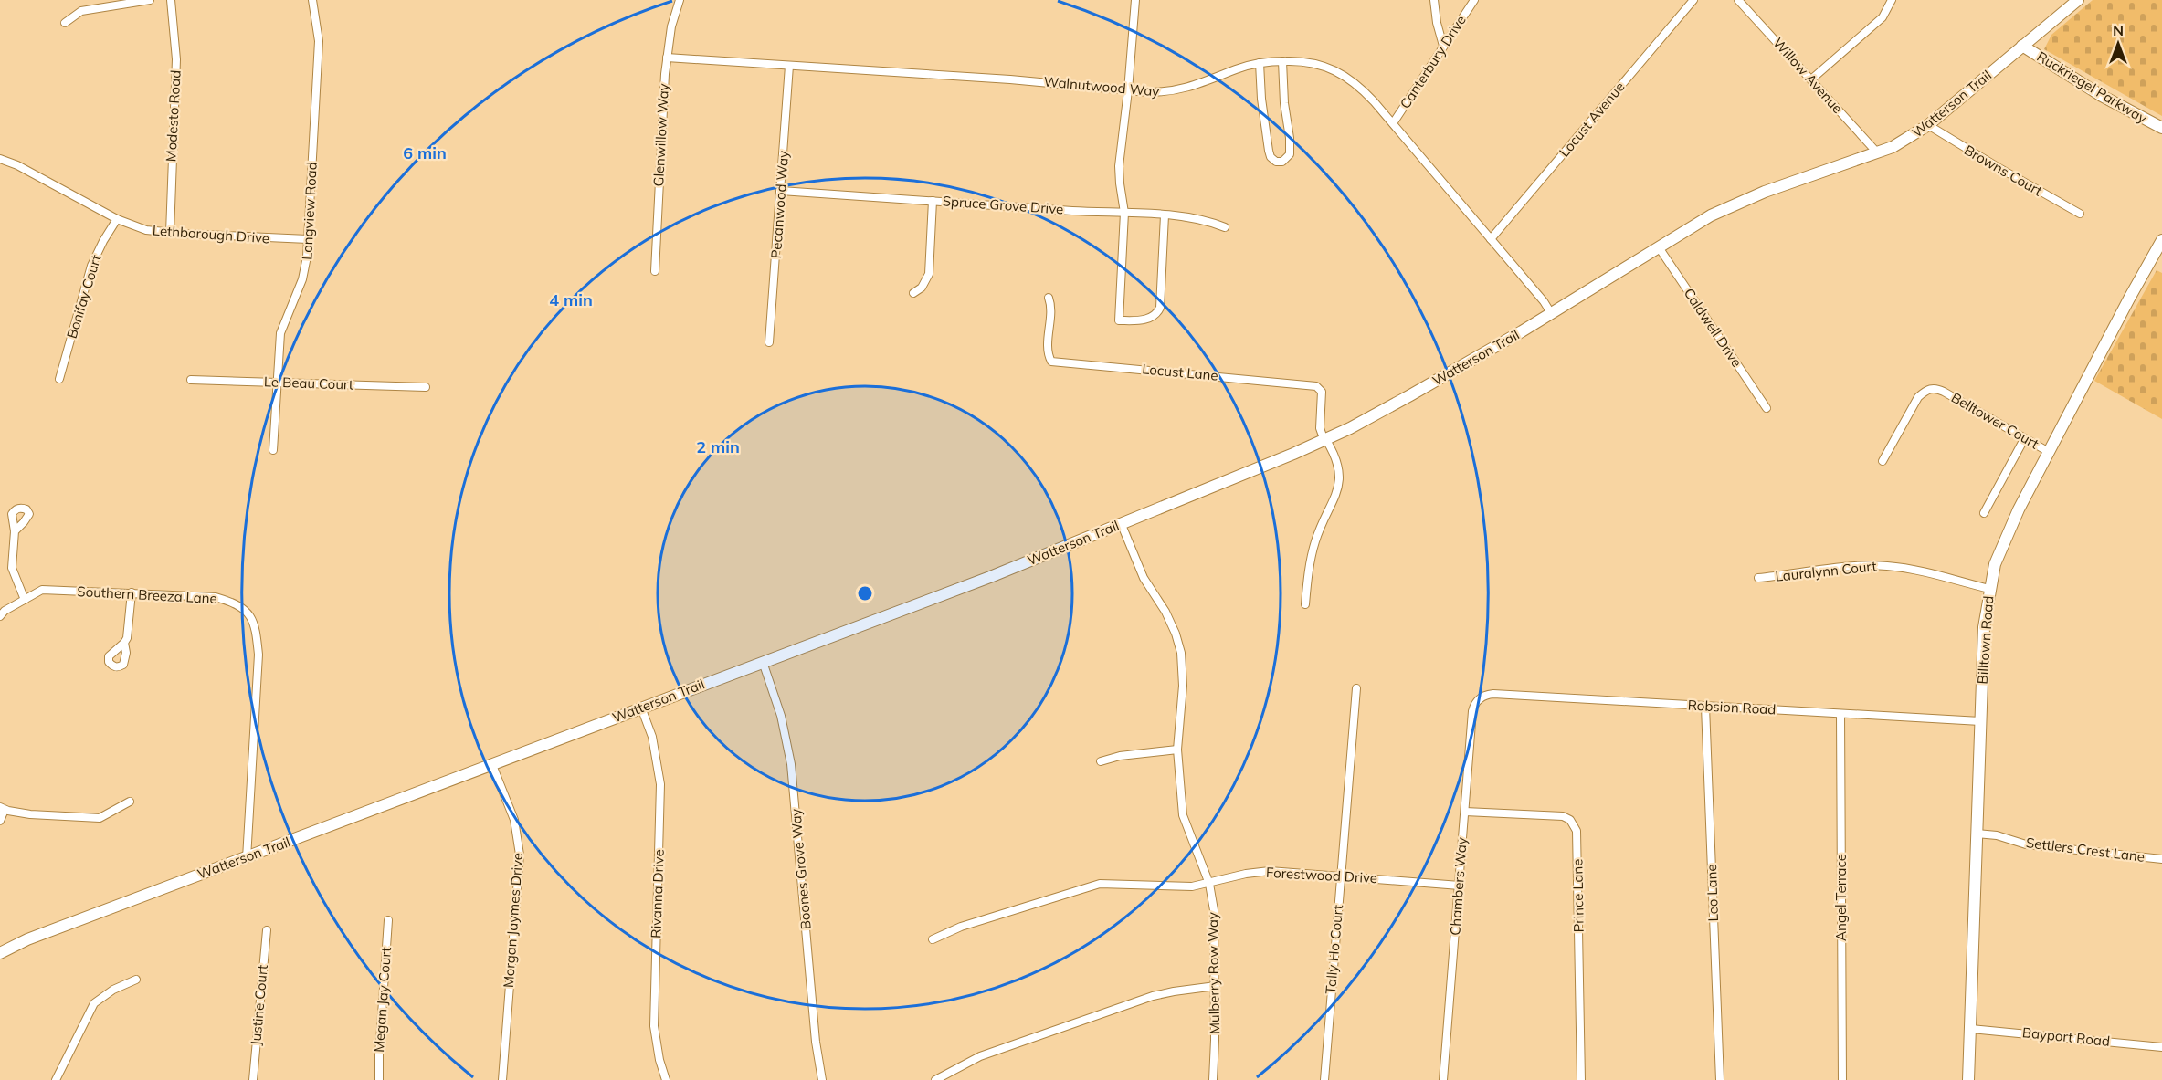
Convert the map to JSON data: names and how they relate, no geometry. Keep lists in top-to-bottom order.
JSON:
{
  "streets": {
    "main road": ["Ruckriegel Parkway", "Watterson Trail", "Billtown Road"],
    "street": [
      "Canterbury Drive",
      "Willow Avenue",
      "Walnutwood Way",
      "Modesto Road",
      "Locust Avenue",
      "Glenwillow Way",
      "Browns Court",
      "Pecanwood Way",
      "Spruce Grove Drive",
      "Longview Road",
      "Lethborough Drive",
      "Bonifay Court",
      "Caldwell Drive",
      "Locust Lane",
      "Le Beau Court",
      "Belltower Court",
      "Lauralynn Court",
      "Southern Breeza Lane",
      "Robsion Road",
      "Settlers Crest Lane",
      "Boones Grove Way",
      "Forestwood Drive",
      "Chambers Way",
      "Leo Lane",
      "Rivanna Drive",
      "Prince Lane",
      "Angel Terrace",
      "Morgan Jaymes Drive",
      "Tally Ho Court",
      "Mulberry Row Way",
      "Megan Jay Court",
      "Justine Court",
      "Bayport Road"
    ]
  },
  "crossings": [
    ["Canterbury Drive", "Walnutwood Way"],
    ["Willow Avenue", "Watterson Trail"],
    ["Walnutwood Way", "Watterson Trail"],
    ["Walnutwood Way", "Locust Avenue"],
    ["Walnutwood Way", "Glenwillow Way"],
    ["Walnutwood Way", "Pecanwood Way"],
    ["Ruckriegel Parkway", "Watterson Trail"],
    ["Watterson Trail", "Browns Court"],
    ["Watterson Trail", "Caldwell Drive"],
    ["Watterson Trail", "Locust Lane"],
    ["Watterson Trail", "Southern Breeza Lane"],
    ["Watterson Trail", "Boones Grove Way"],
    ["Watterson Trail", "Rivanna Drive"],
    ["Watterson Trail", "Morgan Jaymes Drive"],
    ["Watterson Trail", "Mulberry Row Way"],
    ["Modesto Road", "Lethborough Drive"],
    ["Pecanwood Way", "Spruce Grove Drive"],
    ["Longview Road", "Lethborough Drive"],
    ["Longview Road", "Le Beau Court"],
    ["Lethborough Drive", "Bonifay Court"],
    ["Belltower Court", "Billtown Road"],
    ["Lauralynn Court", "Billtown Road"],
    ["Billtown Road", "Robsion Road"],
    ["Billtown Road", "Settlers Crest Lane"],
    ["Billtown Road", "Bayport Road"],
    ["Robsion Road", "Chambers Way"],
    ["Robsion Road", "Leo Lane"],
    ["Robsion Road", "Angel Terrace"],
    ["Forestwood Drive", "Chambers Way"],
    ["Forestwood Drive", "Tally Ho Court"],
    ["Forestwood Drive", "Mulberry Row Way"],
    ["Chambers Way", "Prince Lane"]
  ],
  "north": "top",
  "rings": ["6 min", "4 min", "2 min"]
}
